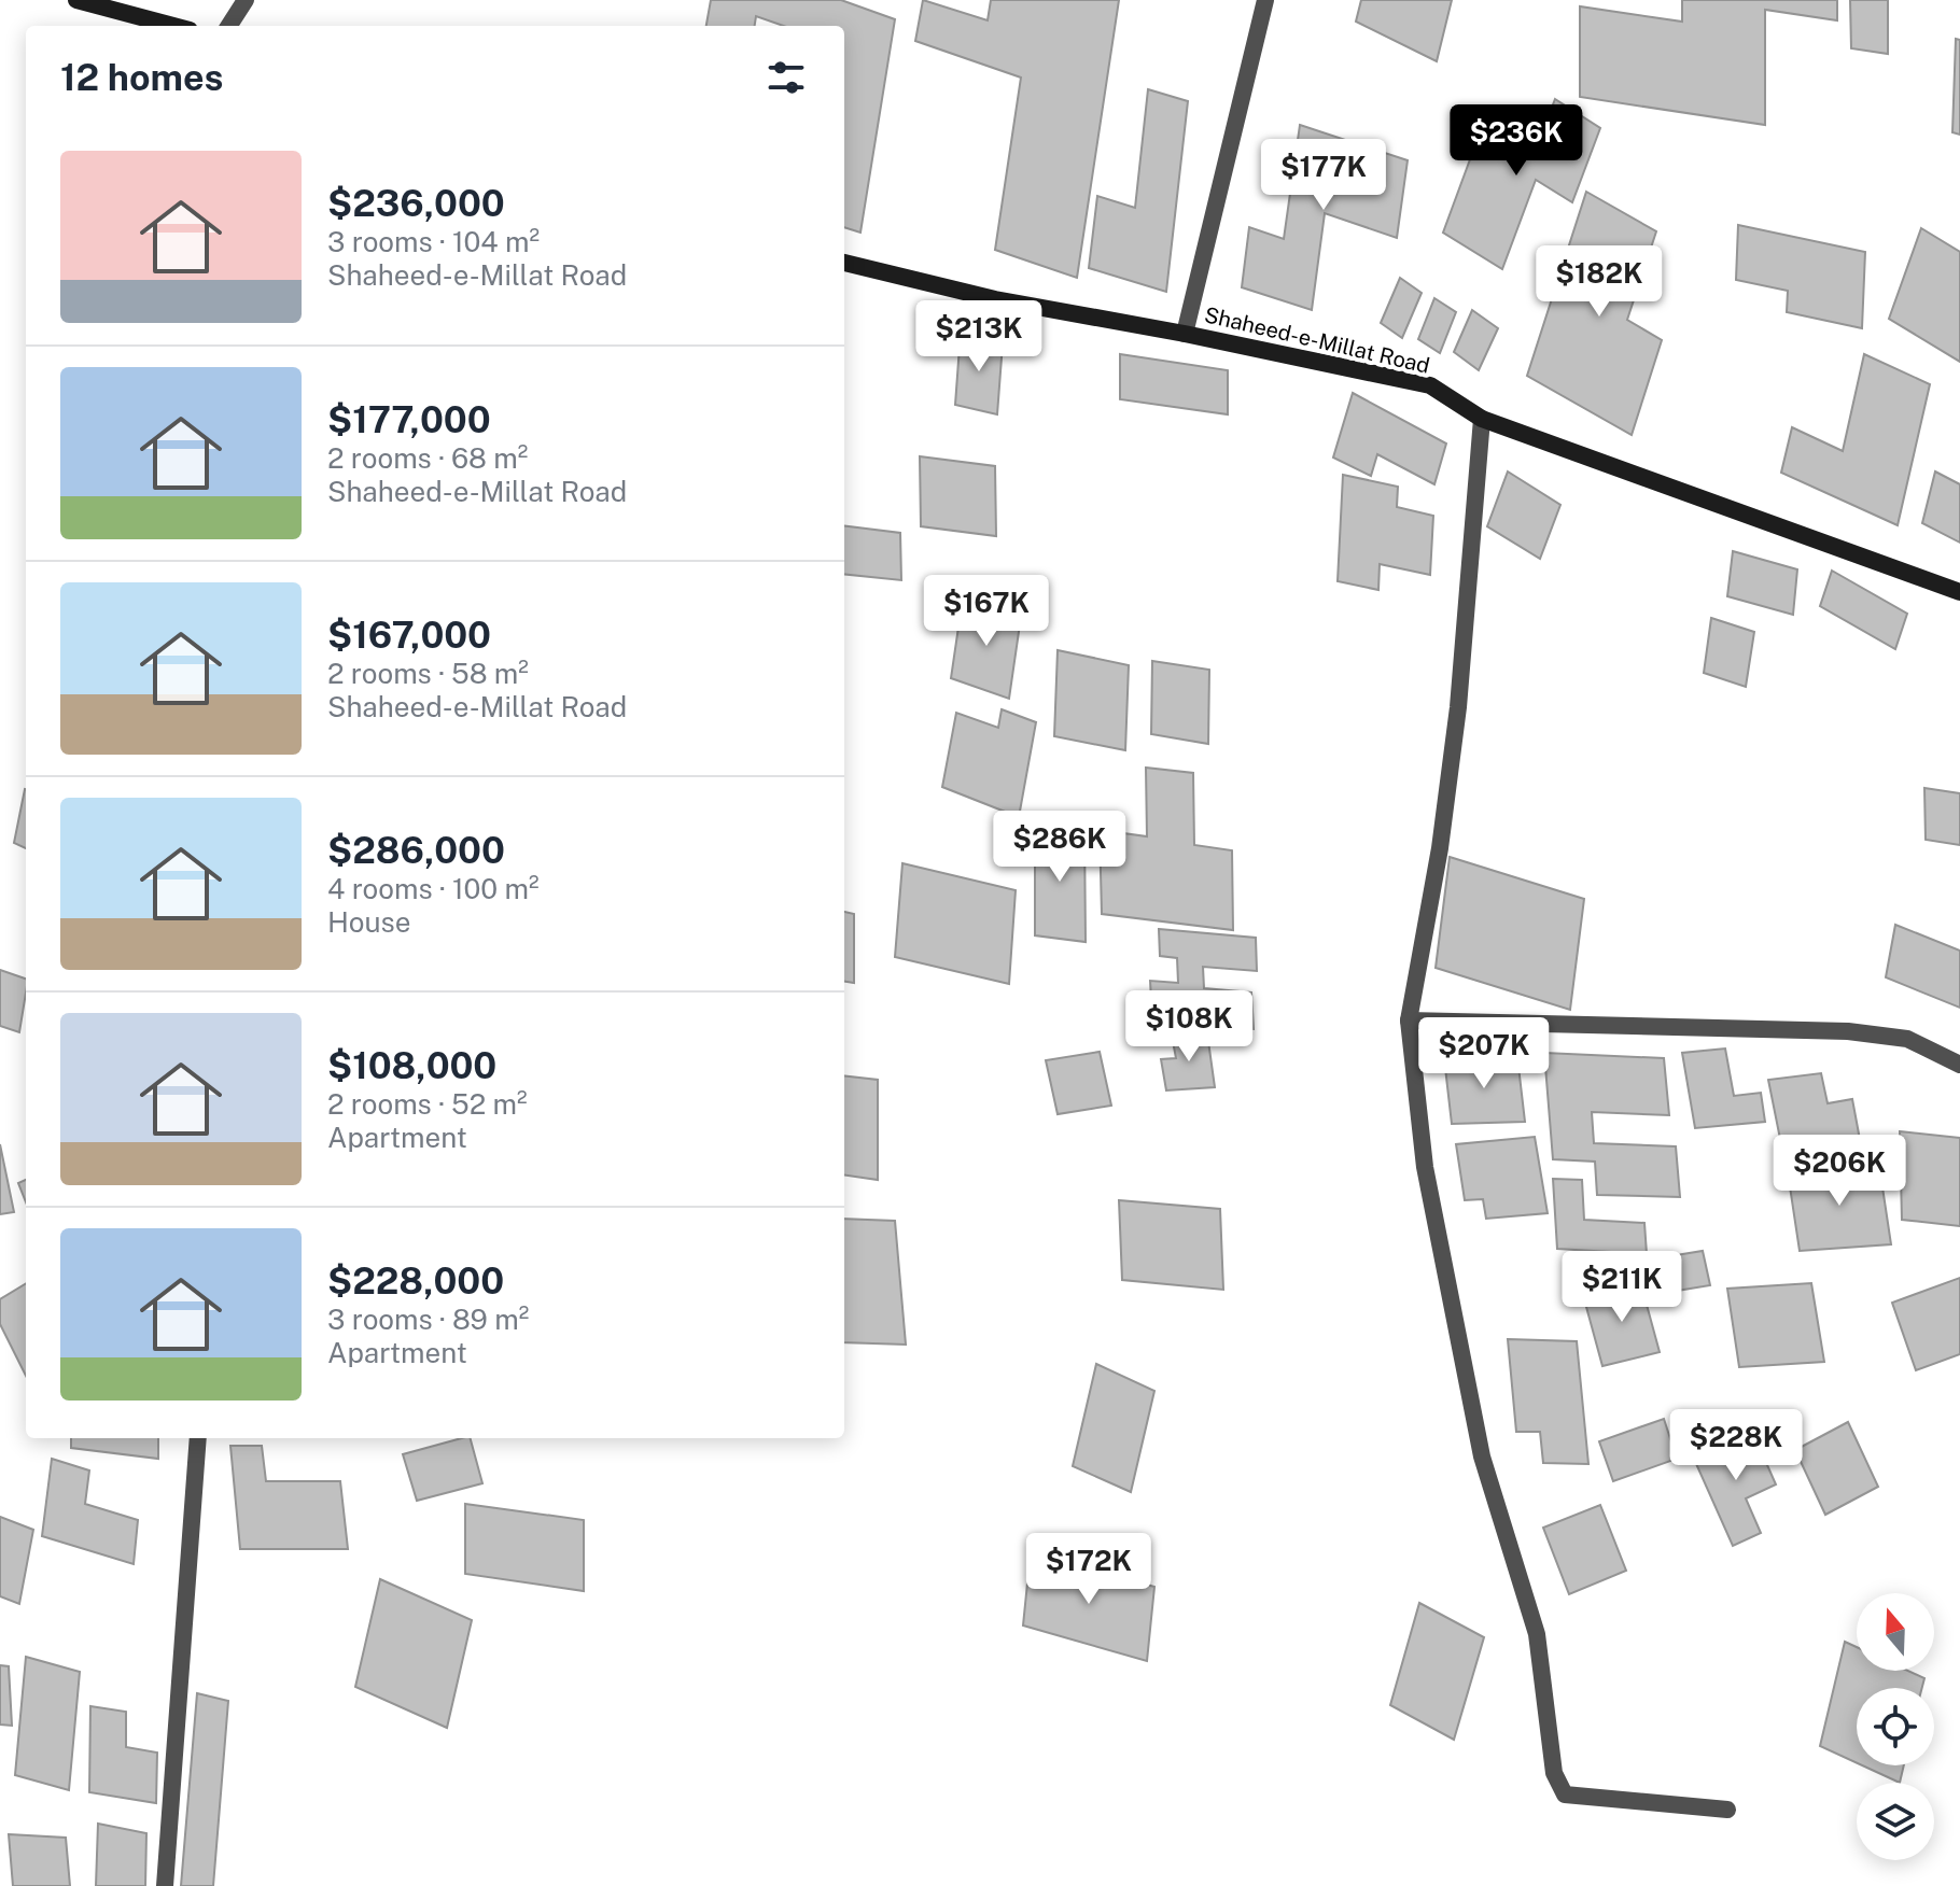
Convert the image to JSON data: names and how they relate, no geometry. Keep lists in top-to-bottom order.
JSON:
{
  "streets": {
    "main road": ["Shaheed-e-Millat Road"]
  },
  "north": "top",
  "page": {
    "heading": "12 homes",
    "price": [
      "$236K",
      "$177K",
      "$182K",
      "$213K",
      "$167K",
      "$286K",
      "$108K",
      "$207K",
      "$206K",
      "$211K",
      "$228K",
      "$172K"
    ],
    "list": [
      {
        "name": "$236,000",
        "note": "3 rooms · 104 m² · Shaheed-e-Millat Road"
      },
      {
        "name": "$177,000",
        "note": "2 rooms · 68 m² · Shaheed-e-Millat Road"
      },
      {
        "name": "$167,000",
        "note": "2 rooms · 58 m² · Shaheed-e-Millat Road"
      },
      {
        "name": "$286,000",
        "note": "4 rooms · 100 m² · House"
      },
      {
        "name": "$108,000",
        "note": "2 rooms · 52 m² · Apartment"
      },
      {
        "name": "$228,000",
        "note": "3 rooms · 89 m² · Apartment"
      }
    ]
  }
}
